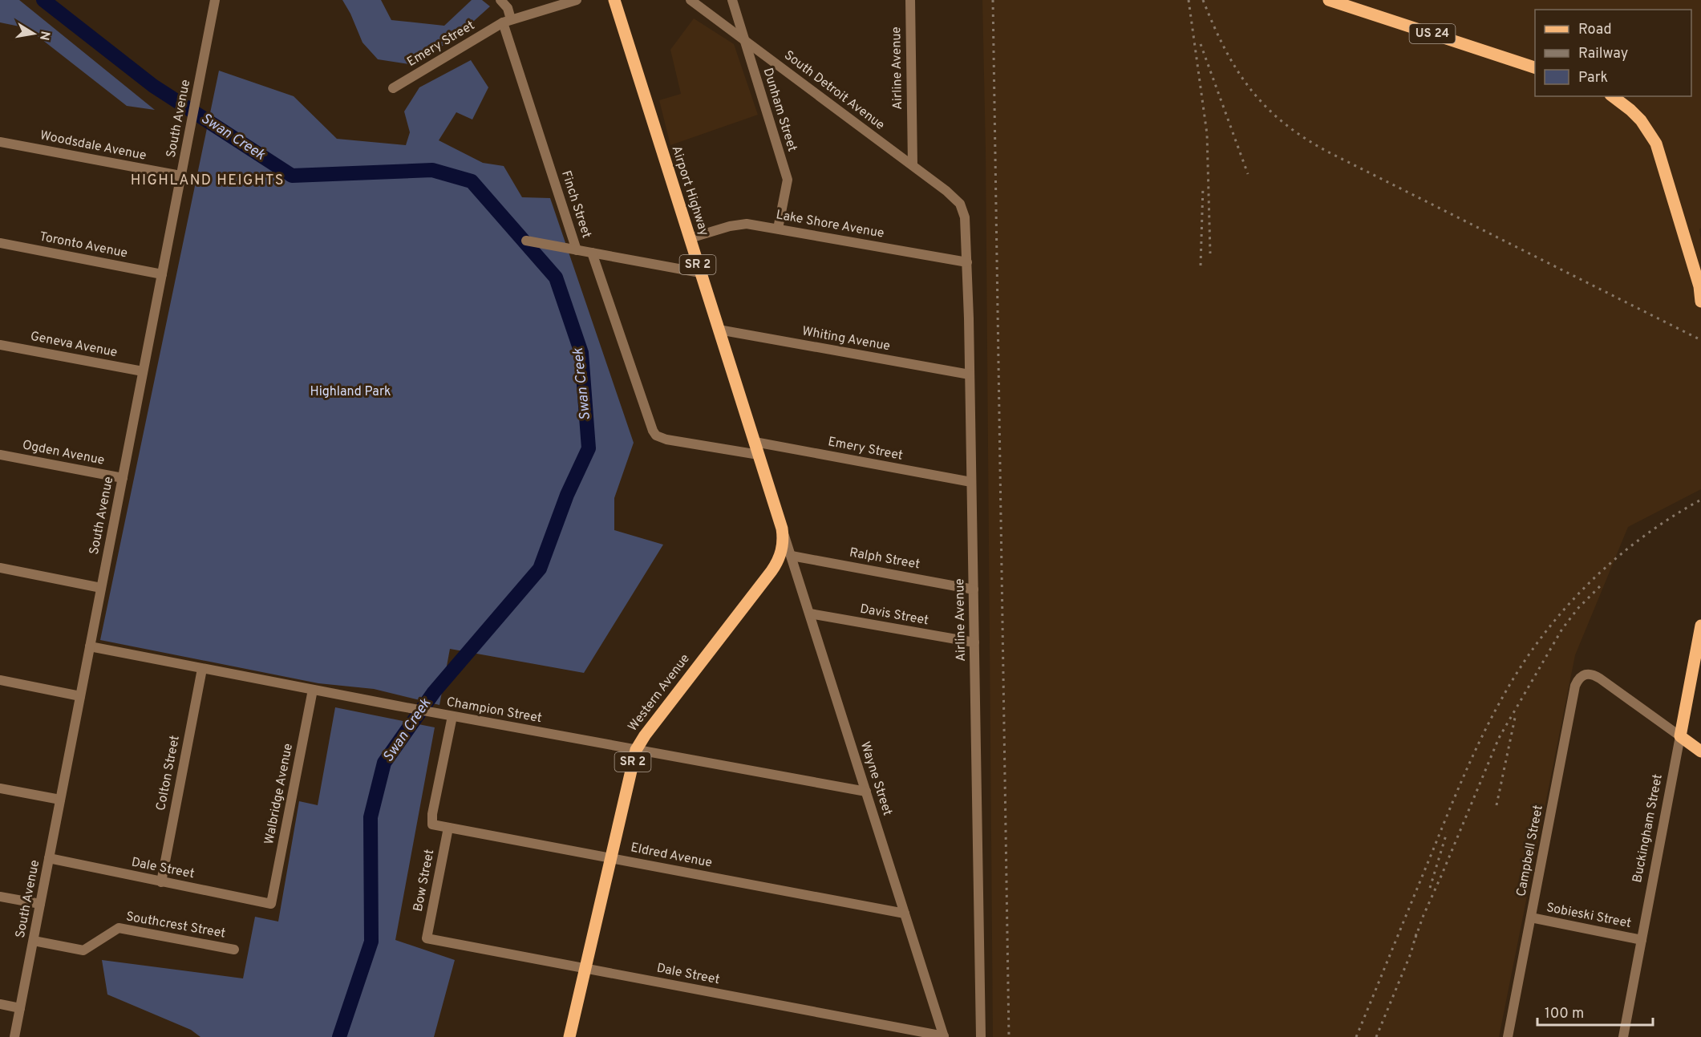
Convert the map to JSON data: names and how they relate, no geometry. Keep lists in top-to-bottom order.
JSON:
{
  "streets": {
    "main road": [
      "US 24",
      "Airport Highway",
      "SR 2",
      "Western Avenue",
      "Buckingham Street"
    ],
    "street": [
      "Emery Street",
      "Airline Avenue",
      "South Detroit Avenue",
      "Dunham Street",
      "South Avenue",
      "Woodsdale Avenue",
      "Finch Street",
      "Lake Shore Avenue",
      "Toronto Avenue",
      "Whiting Avenue",
      "Geneva Avenue",
      "Ogden Avenue",
      "Ralph Street",
      "Davis Street",
      "Champion Street",
      "Colton Street",
      "Wayne Street",
      "Walbridge Avenue",
      "Campbell Street",
      "Eldred Avenue",
      "Dale Street",
      "Bow Street",
      "Sobieski Street",
      "Southcrest Street"
    ]
  },
  "crossings": [
    ["Emery Street", "Airline Avenue"],
    ["Emery Street", "Airport Highway"],
    ["Emery Street", "Finch Street"],
    ["Airline Avenue", "South Detroit Avenue"],
    ["Airline Avenue", "Lake Shore Avenue"],
    ["Airline Avenue", "Whiting Avenue"],
    ["Airline Avenue", "Ralph Street"],
    ["Airline Avenue", "Davis Street"],
    ["South Detroit Avenue", "Dunham Street"],
    ["Dunham Street", "Lake Shore Avenue"],
    ["South Avenue", "Woodsdale Avenue"],
    ["South Avenue", "Toronto Avenue"],
    ["South Avenue", "Geneva Avenue"],
    ["South Avenue", "Ogden Avenue"],
    ["South Avenue", "Champion Street"],
    ["South Avenue", "Dale Street"],
    ["South Avenue", "Southcrest Street"],
    ["Airport Highway", "Finch Street"],
    ["Airport Highway", "Lake Shore Avenue"],
    ["Airport Highway", "Whiting Avenue"],
    ["Airport Highway", "Western Avenue"],
    ["Airport Highway", "Wayne Street"],
    ["Ralph Street", "Wayne Street"],
    ["Davis Street", "Wayne Street"],
    ["Western Avenue", "Champion Street"],
    ["Western Avenue", "Wayne Street"],
    ["Western Avenue", "Eldred Avenue"],
    ["Western Avenue", "Dale Street"],
    ["Champion Street", "Colton Street"],
    ["Champion Street", "Wayne Street"],
    ["Champion Street", "Walbridge Avenue"],
    ["Champion Street", "Eldred Avenue"],
    ["Colton Street", "Dale Street"],
    ["Wayne Street", "Eldred Avenue"],
    ["Wayne Street", "Dale Street"],
    ["Walbridge Avenue", "Dale Street"],
    ["Buckingham Street", "Campbell Street"],
    ["Buckingham Street", "Sobieski Street"],
    ["Campbell Street", "Sobieski Street"],
    ["Eldred Avenue", "Bow Street"],
    ["Dale Street", "Bow Street"]
  ],
  "districts": ["HIGHLAND HEIGHTS"],
  "water": ["Swan Creek"],
  "parks": ["Highland Park"],
  "legend": ["Road", "Railway", "Park"],
  "scale_bar": "100 m",
  "north": "right"
}
